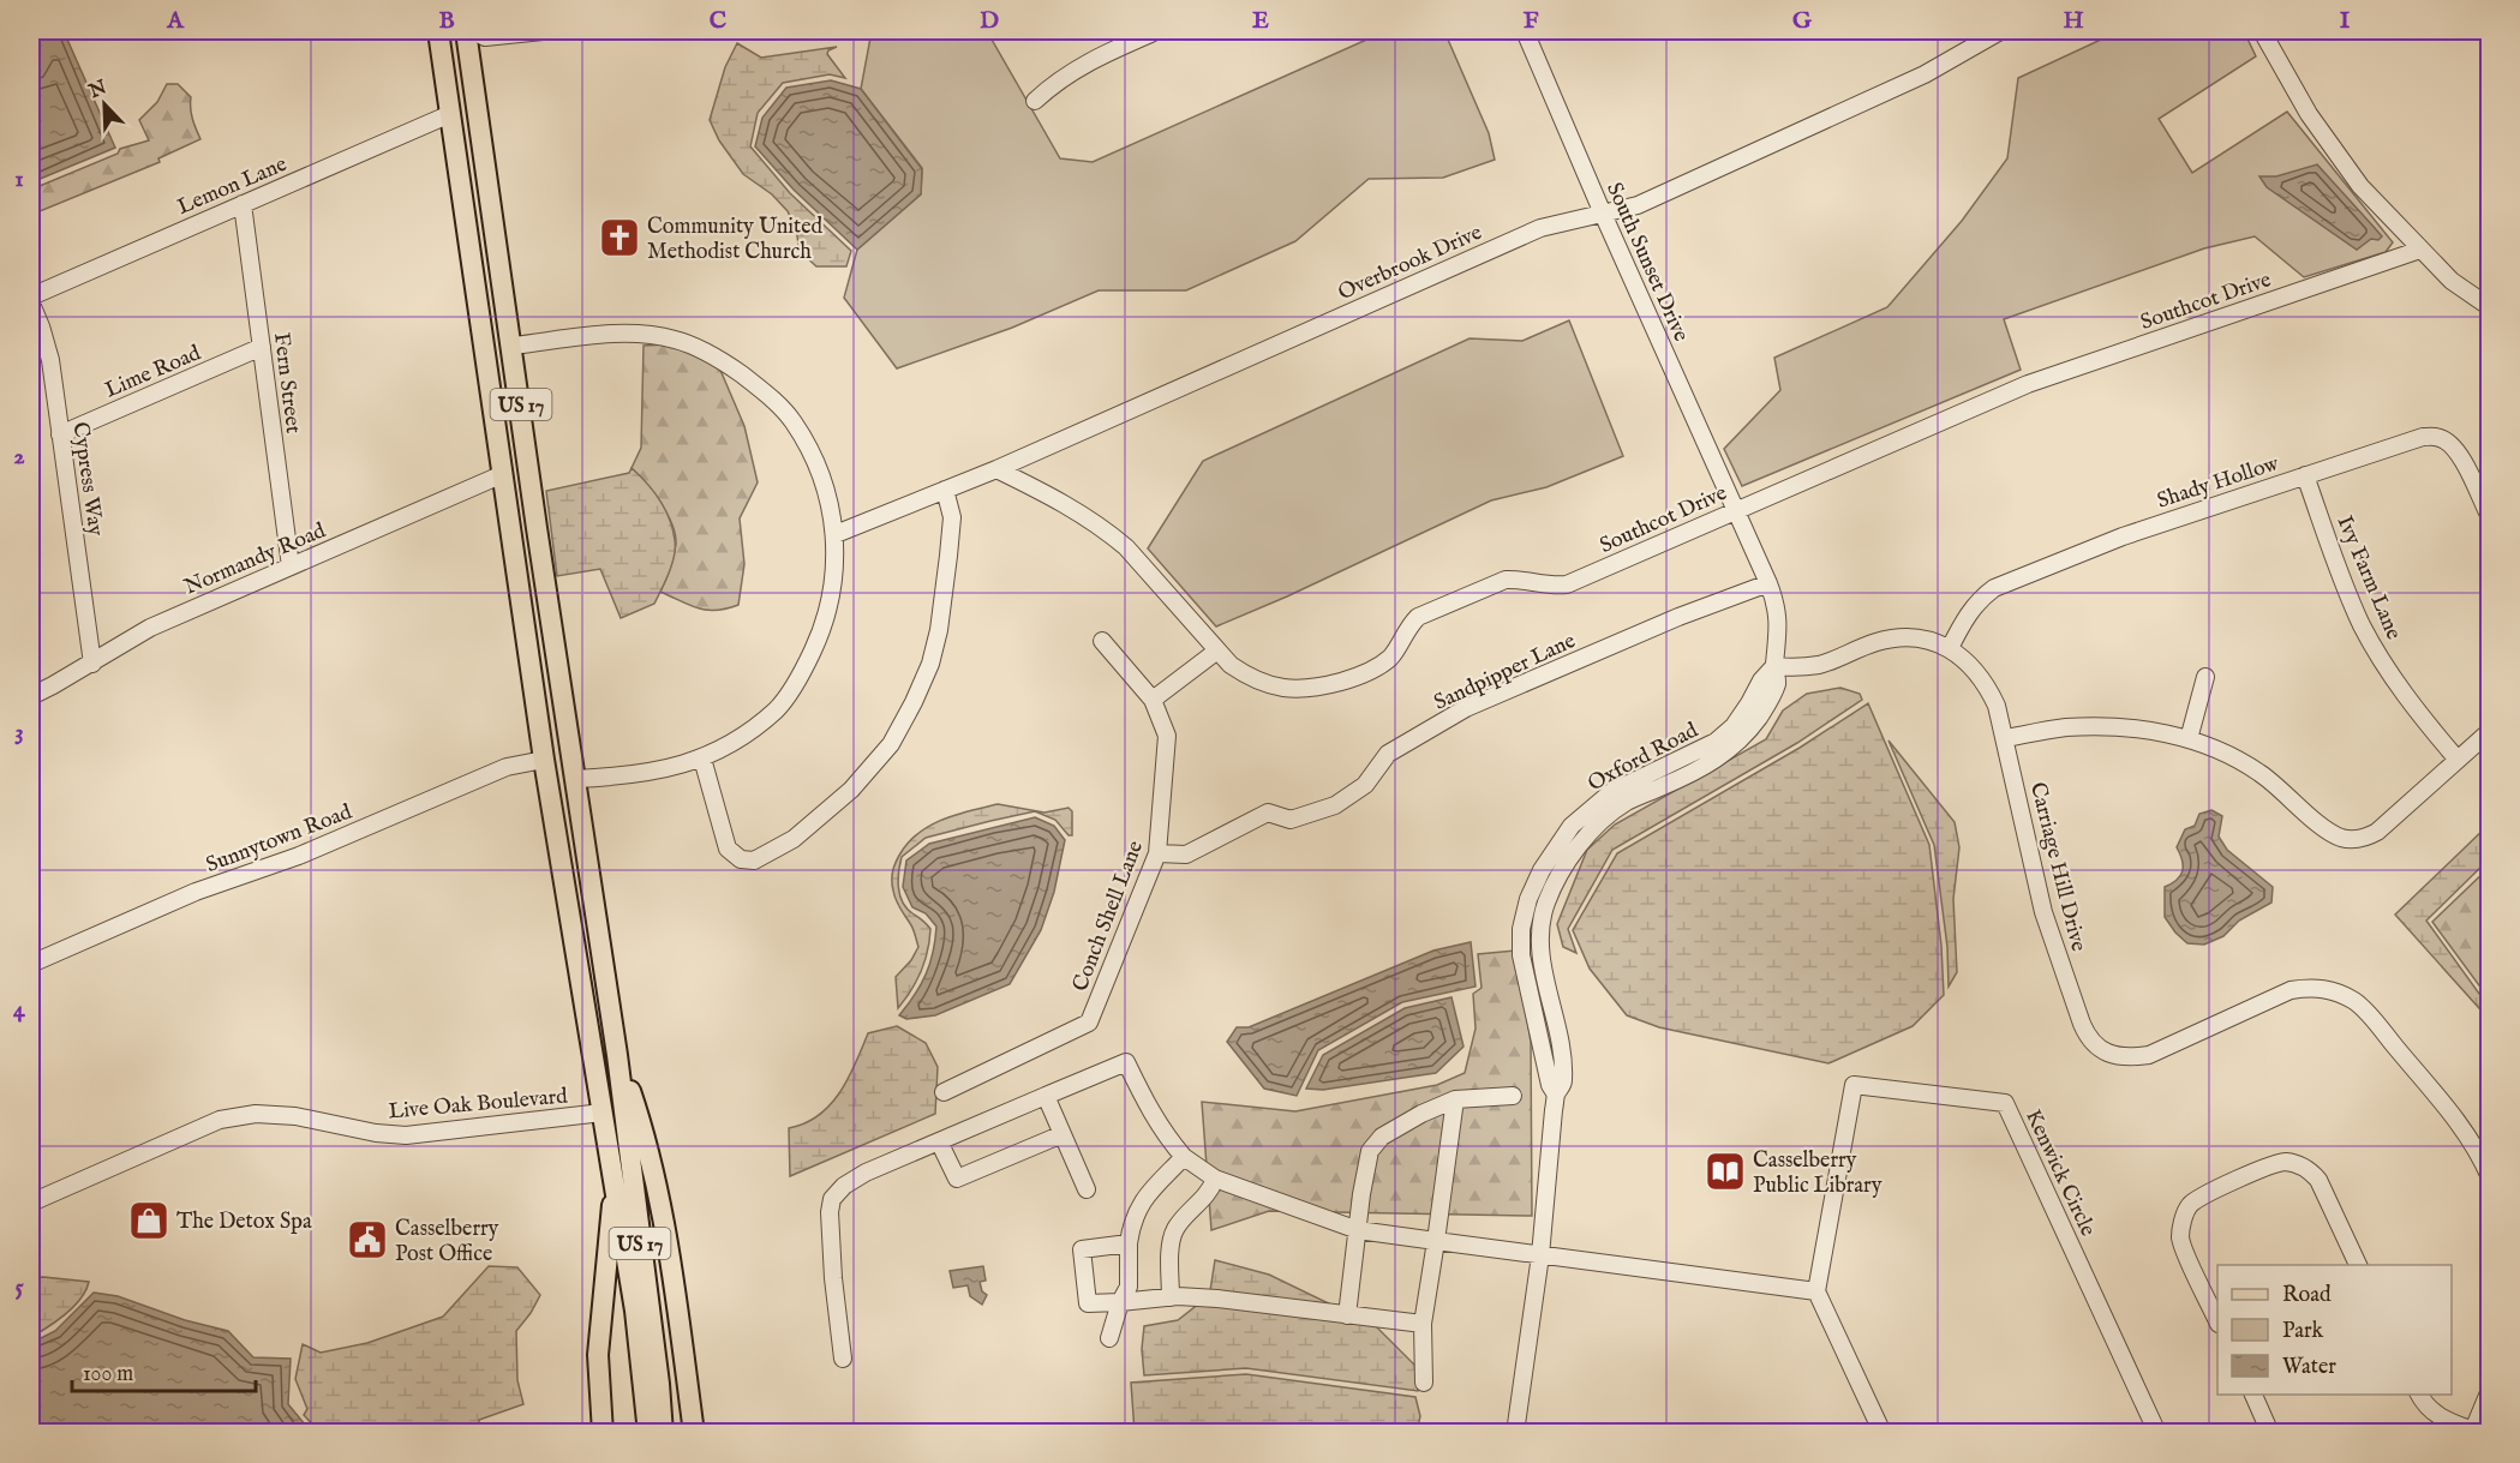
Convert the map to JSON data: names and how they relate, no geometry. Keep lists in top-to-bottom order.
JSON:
{
  "streets": {
    "main road": ["US 17"],
    "street": [
      "Lemon Lane",
      "Overbrook Drive",
      "South Sunset Drive",
      "Southcot Drive",
      "Lime Road",
      "Fern Street",
      "Cypress Way",
      "Shady Hollow",
      "Normandy Road",
      "Ivy Farm Lane",
      "Sandpipper Lane",
      "Oxford Road",
      "Sunnytown Road",
      "Carriage Hill Drive",
      "Conch Shell Lane",
      "Live Oak Boulevard",
      "Kenwick Circle"
    ]
  },
  "crossings": [
    ["Lemon Lane", "Fern Street"],
    ["Lemon Lane", "US 17"],
    ["Overbrook Drive", "South Sunset Drive"],
    ["Overbrook Drive", "Southcot Drive"],
    ["South Sunset Drive", "Southcot Drive"],
    ["South Sunset Drive", "Oxford Road"],
    ["Southcot Drive", "Oxford Road"],
    ["Lime Road", "Fern Street"],
    ["Lime Road", "Cypress Way"],
    ["Fern Street", "Normandy Road"],
    ["US 17", "Normandy Road"],
    ["US 17", "Sunnytown Road"],
    ["US 17", "Live Oak Boulevard"],
    ["Cypress Way", "Normandy Road"],
    ["Shady Hollow", "Ivy Farm Lane"],
    ["Shady Hollow", "Carriage Hill Drive"],
    ["Sandpipper Lane", "Oxford Road"],
    ["Sandpipper Lane", "Conch Shell Lane"],
    ["Oxford Road", "Carriage Hill Drive"]
  ],
  "places": {
    "church": ["Community United Methodist Church"],
    "library": ["Casselberry Public Library"],
    "shop": ["The Detox Spa"],
    "public building": ["Casselberry Post Office"]
  },
  "legend": ["Road", "Park", "Water"],
  "scale_bar": "100 m",
  "north": "top left",
  "grid": {
    "columns": [
      "A",
      "B",
      "C",
      "D",
      "E",
      "F",
      "G",
      "H",
      "I"
    ],
    "rows": [
      "1",
      "2",
      "3",
      "4",
      "5"
    ]
  }
}
